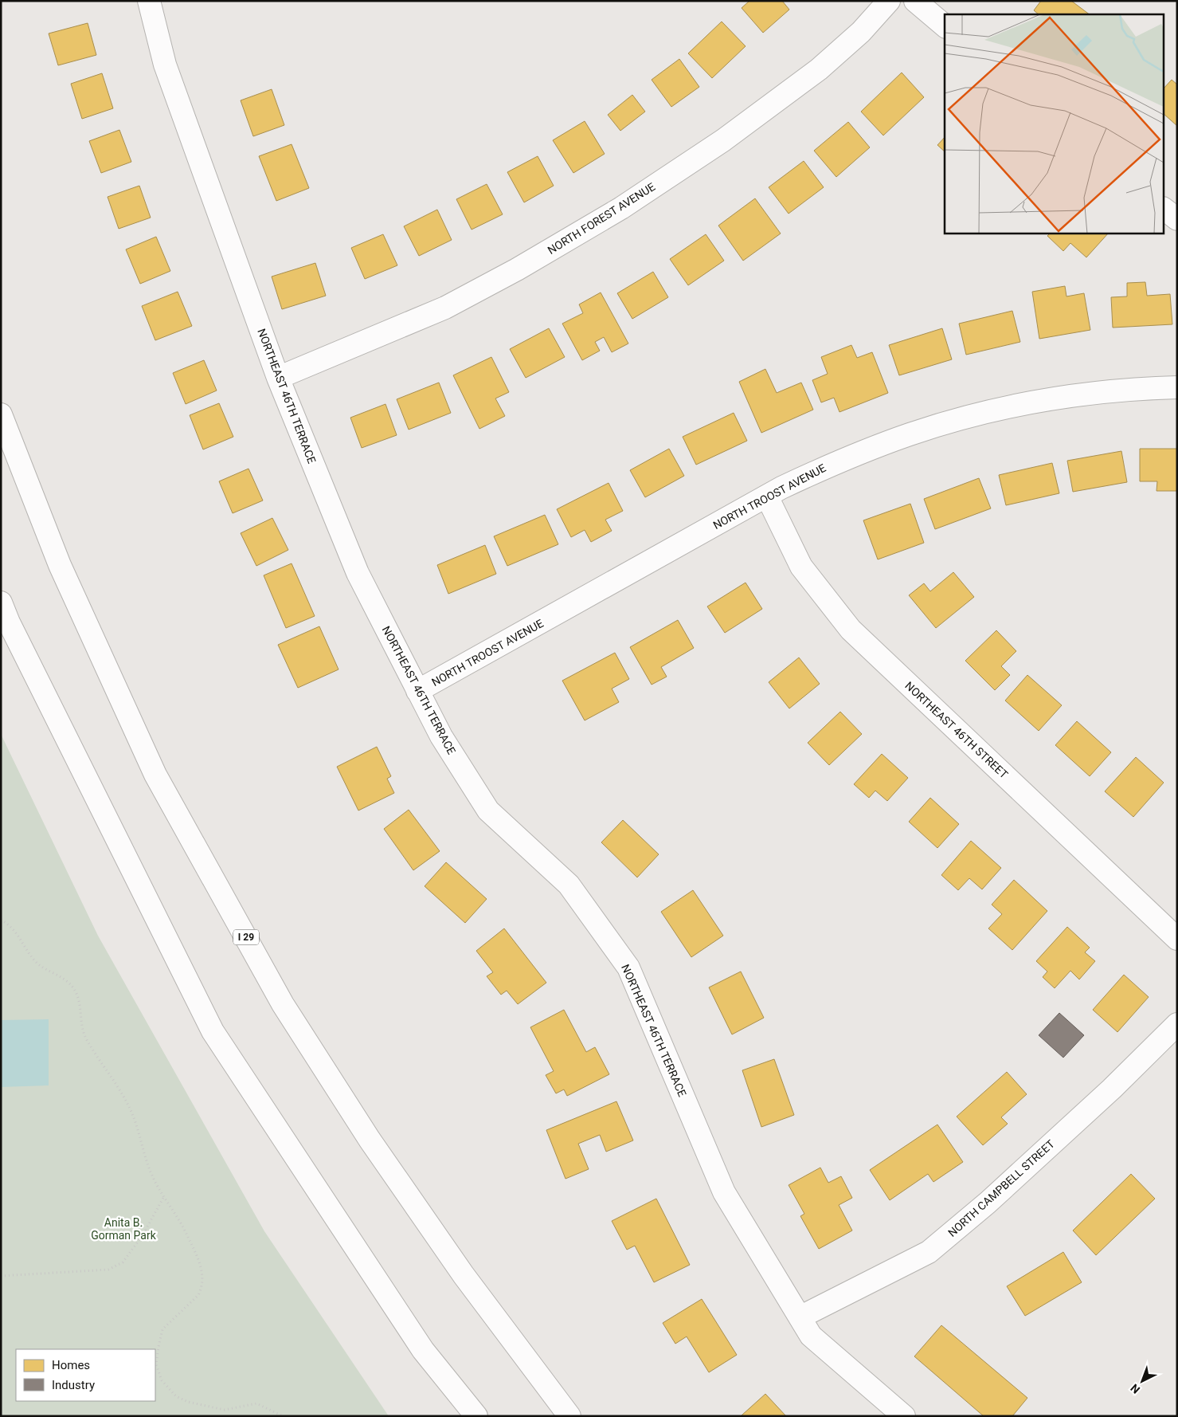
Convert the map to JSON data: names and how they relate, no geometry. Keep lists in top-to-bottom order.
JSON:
{
  "streets": {
    "main road": [
      "NORTH FOREST AVENUE",
      "NORTHEAST 46TH TERRACE",
      "NORTH TROOST AVENUE",
      "NORTHEAST 46TH STREET",
      "I 29",
      "NORTH CAMPBELL STREET"
    ]
  },
  "crossings": [
    ["NORTH FOREST AVENUE", "NORTHEAST 46TH TERRACE"],
    ["NORTHEAST 46TH TERRACE", "NORTH TROOST AVENUE"],
    ["NORTHEAST 46TH TERRACE", "NORTH CAMPBELL STREET"],
    ["NORTH TROOST AVENUE", "NORTHEAST 46TH STREET"]
  ],
  "parks": ["Anita B. Gorman Park"],
  "legend": ["Homes", "Industry"],
  "north": "bottom left"
}
